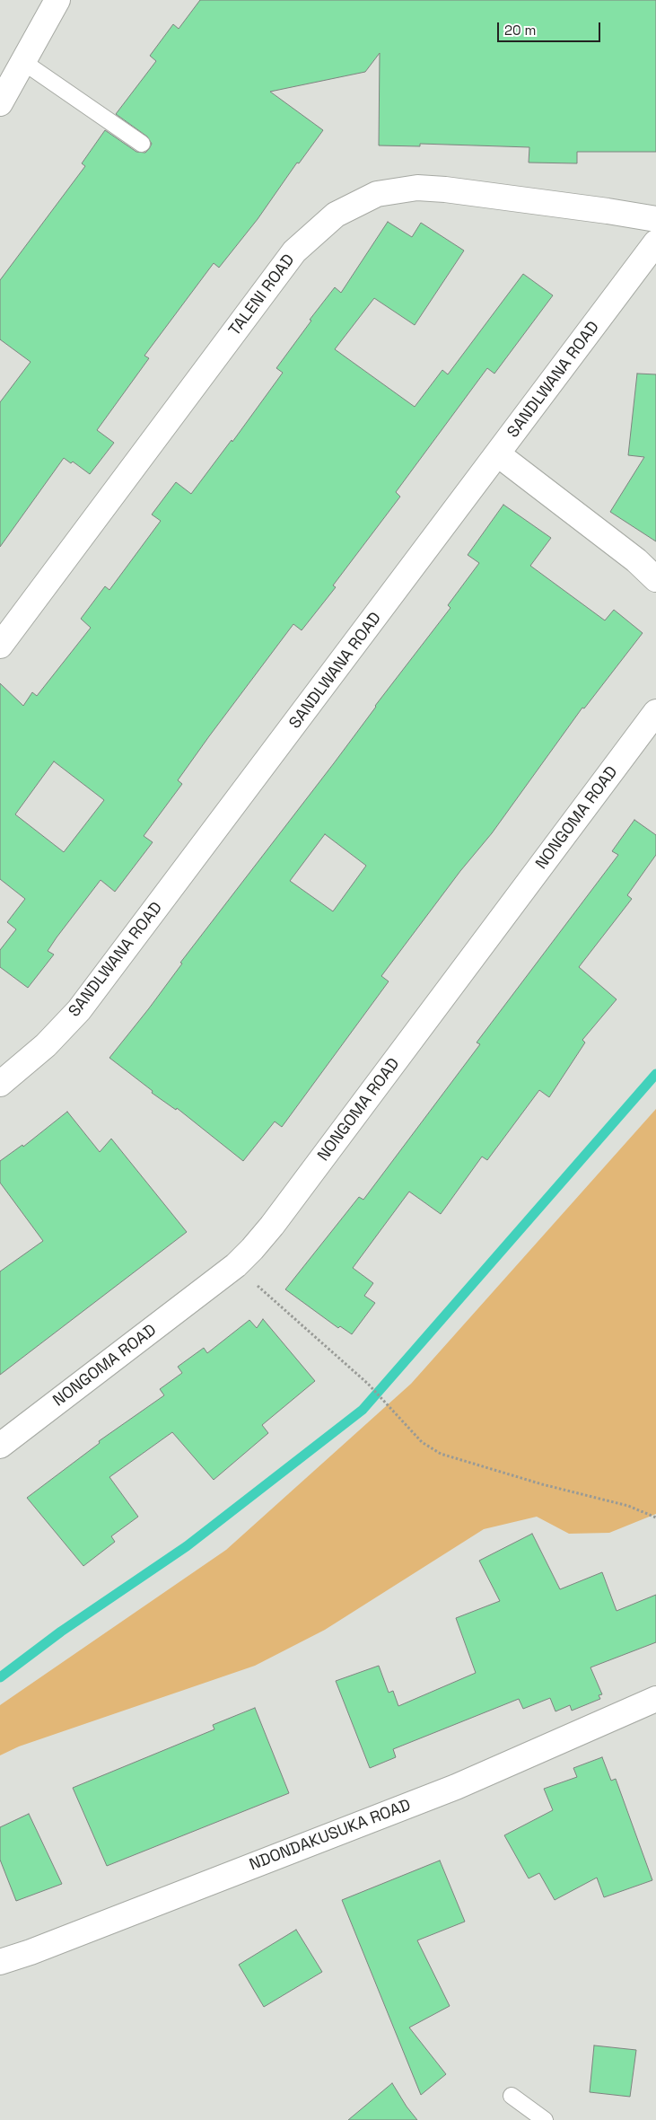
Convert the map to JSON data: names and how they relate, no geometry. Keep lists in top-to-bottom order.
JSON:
{
  "streets": {
    "street": [
      "TALENI ROAD",
      "SANDLWANA ROAD",
      "NONGOMA ROAD",
      "NDONDAKUSUKA ROAD"
    ]
  },
  "scale_bar": "20 m"
}
